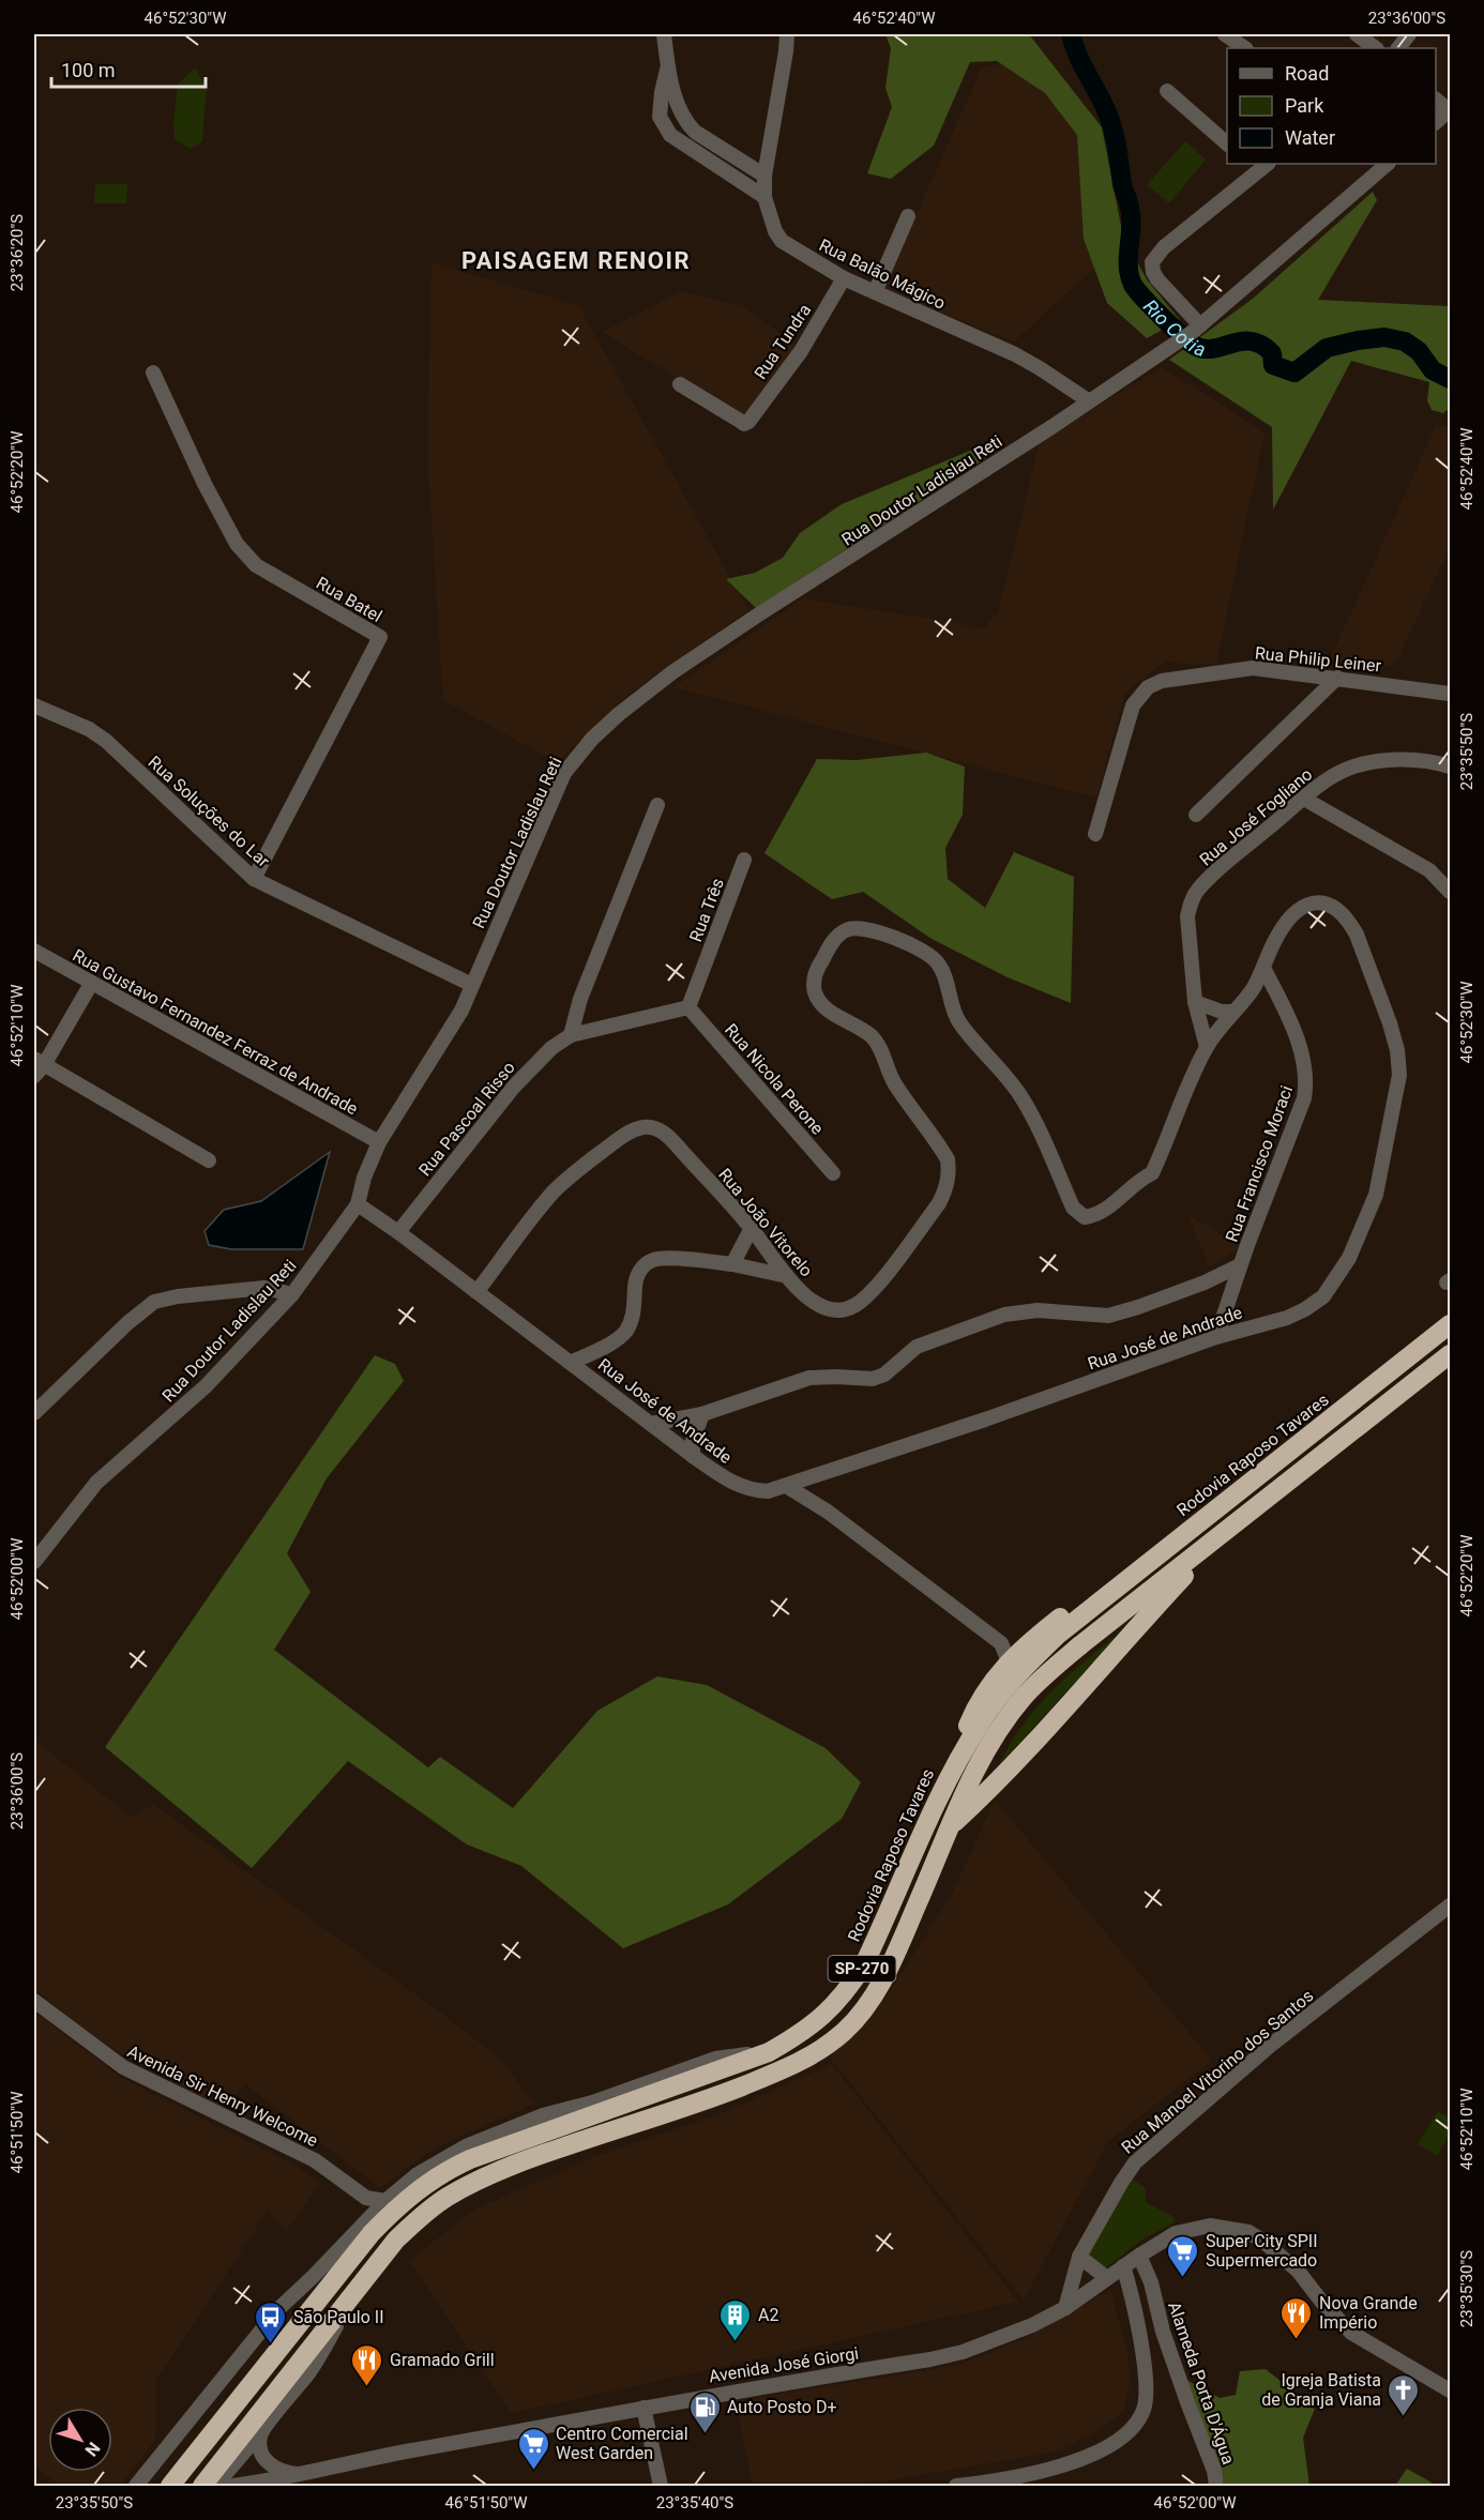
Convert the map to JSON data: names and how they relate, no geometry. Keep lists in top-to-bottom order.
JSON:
{
  "streets": {
    "highway": ["Rodovia Raposo Tavares", "SP-270"],
    "street": [
      "Rua Balão Mágico",
      "Rua Tundra",
      "Rua Doutor Ladislau Reti",
      "Rua Batel",
      "Rua Philip Leiner",
      "Rua Soluções do Lar",
      "Rua José Fogliano",
      "Rua Três",
      "Rua Gustavo Fernandez Ferraz de Andrade",
      "Rua Nicola Perone",
      "Rua Pascoal Risso",
      "Rua Francisco Moraci",
      "Rua João Vitorelo",
      "Rua José de Andrade",
      "Rua Manoel Vitorino dos Santos",
      "Avenida Sir Henry Welcome",
      "Avenida José Giorgi",
      "Alameda Porta D'Água"
    ]
  },
  "crossings": [
    ["Rua Balão Mágico", "Rua Tundra"],
    ["Rua Balão Mágico", "Rua Doutor Ladislau Reti"],
    ["Rua Doutor Ladislau Reti", "Rua Soluções do Lar"],
    ["Rua Doutor Ladislau Reti", "Rua Gustavo Fernandez Ferraz de Andrade"],
    ["Rua Doutor Ladislau Reti", "Rua José de Andrade"],
    ["Rua Batel", "Rua Soluções do Lar"],
    ["Rua José Fogliano", "Rua José de Andrade"],
    ["Rua Três", "Rua Nicola Perone"],
    ["Rua Três", "Rua Pascoal Risso"],
    ["Rua Nicola Perone", "Rua Pascoal Risso"],
    ["Rua Pascoal Risso", "Rua José de Andrade"],
    ["Rua Francisco Moraci", "Rua José de Andrade"],
    ["Rua João Vitorelo", "Rua José de Andrade"],
    ["Rua Manoel Vitorino dos Santos", "Avenida José Giorgi"],
    ["Avenida José Giorgi", "Alameda Porta D'Água"]
  ],
  "districts": ["PAISAGEM RENOIR"],
  "water": ["Rio Cotia"],
  "places": {
    "supermarket": ["Super City SPII Supermercado", "Centro Comercial West Garden"],
    "restaurant": ["Nova Grande Império", "Gramado Grill"],
    "building": ["A2"],
    "bus stop": ["São Paulo II"],
    "church": ["Igreja Batista de Granja Viana"],
    "fuel station": ["Auto Posto D+"]
  },
  "legend": ["Road", "Park", "Water"],
  "scale_bar": "100 m",
  "north": "bottom right",
  "coordinates": [
    "46°52'30\"W",
    "46°52'40\"W",
    "23°36'00\"S",
    "23°36'20\"S",
    "46°52'20\"W",
    "23°35'50\"S",
    "46°52'10\"W",
    "46°52'00\"W",
    "46°51'50\"W",
    "23°35'30\"S",
    "23°35'40\"S"
  ]
}
